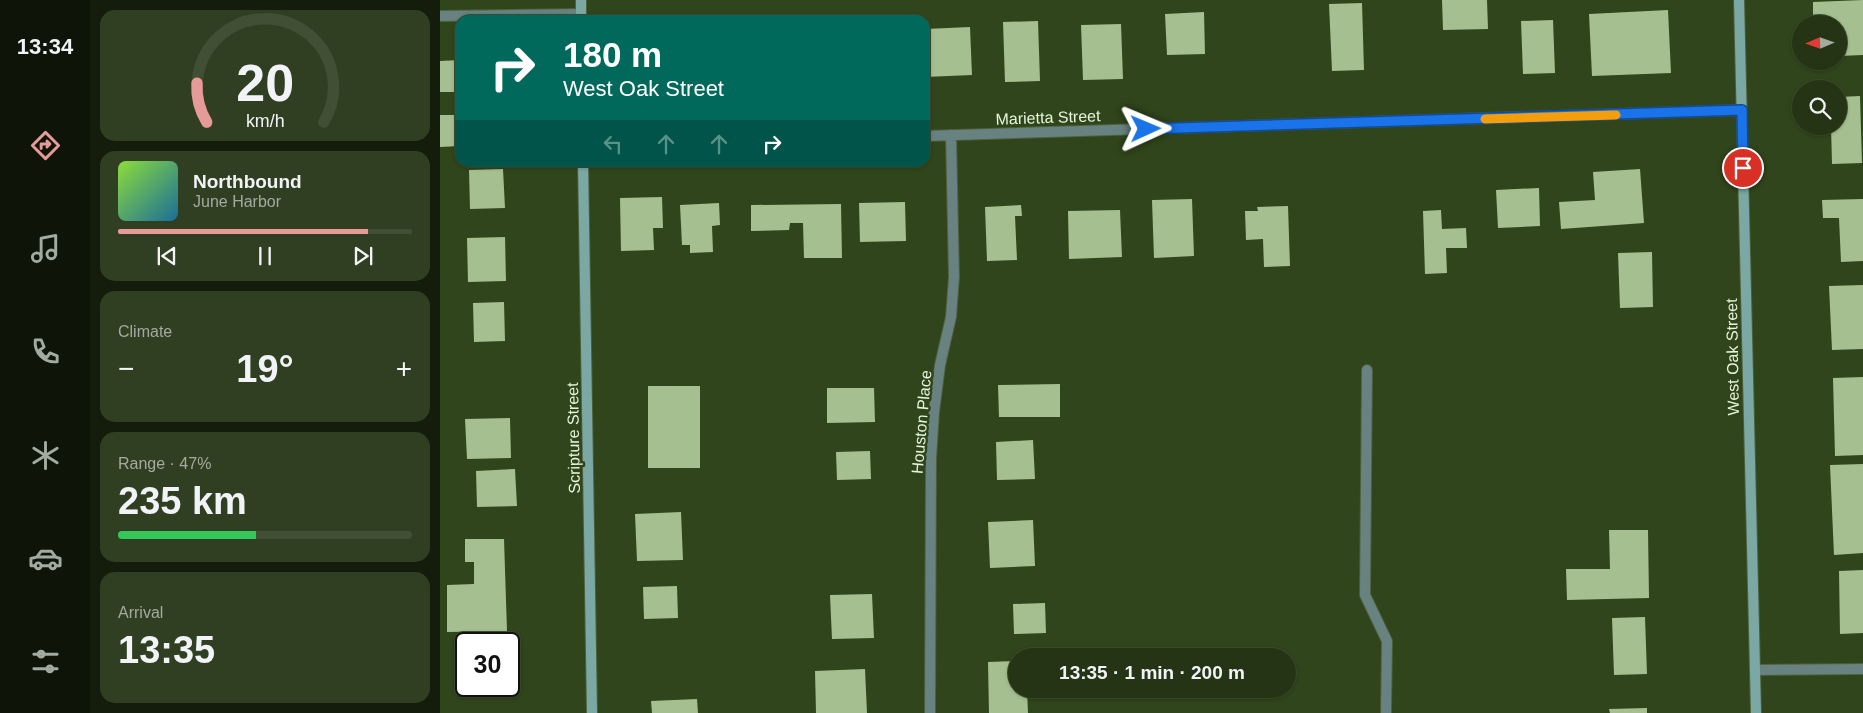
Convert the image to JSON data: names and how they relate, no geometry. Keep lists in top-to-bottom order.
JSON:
{
  "streets": {
    "main road": ["West Oak Street", "Scripture Street"],
    "street": ["Marietta Street", "Houston Place"]
  },
  "crossings": [
    ["Marietta Street", "West Oak Street"],
    ["Marietta Street", "Houston Place"]
  ],
  "north": "left",
  "page": {
    "tabs": "13:34",
    "turn": ["180 m", "West Oak Street"],
    "song": ["Northbound", "June Harbor"],
    "tile": [
      "Climate",
      ["Range · 47%", "235 km"],
      ["Arrival", "13:35"]
    ],
    "heat": ["−", "19°", "+"],
    "limit": "30",
    "trip": "13:35 · 1 min · 200 m",
    "gauge": ["20", "km/h"]
  }
}
